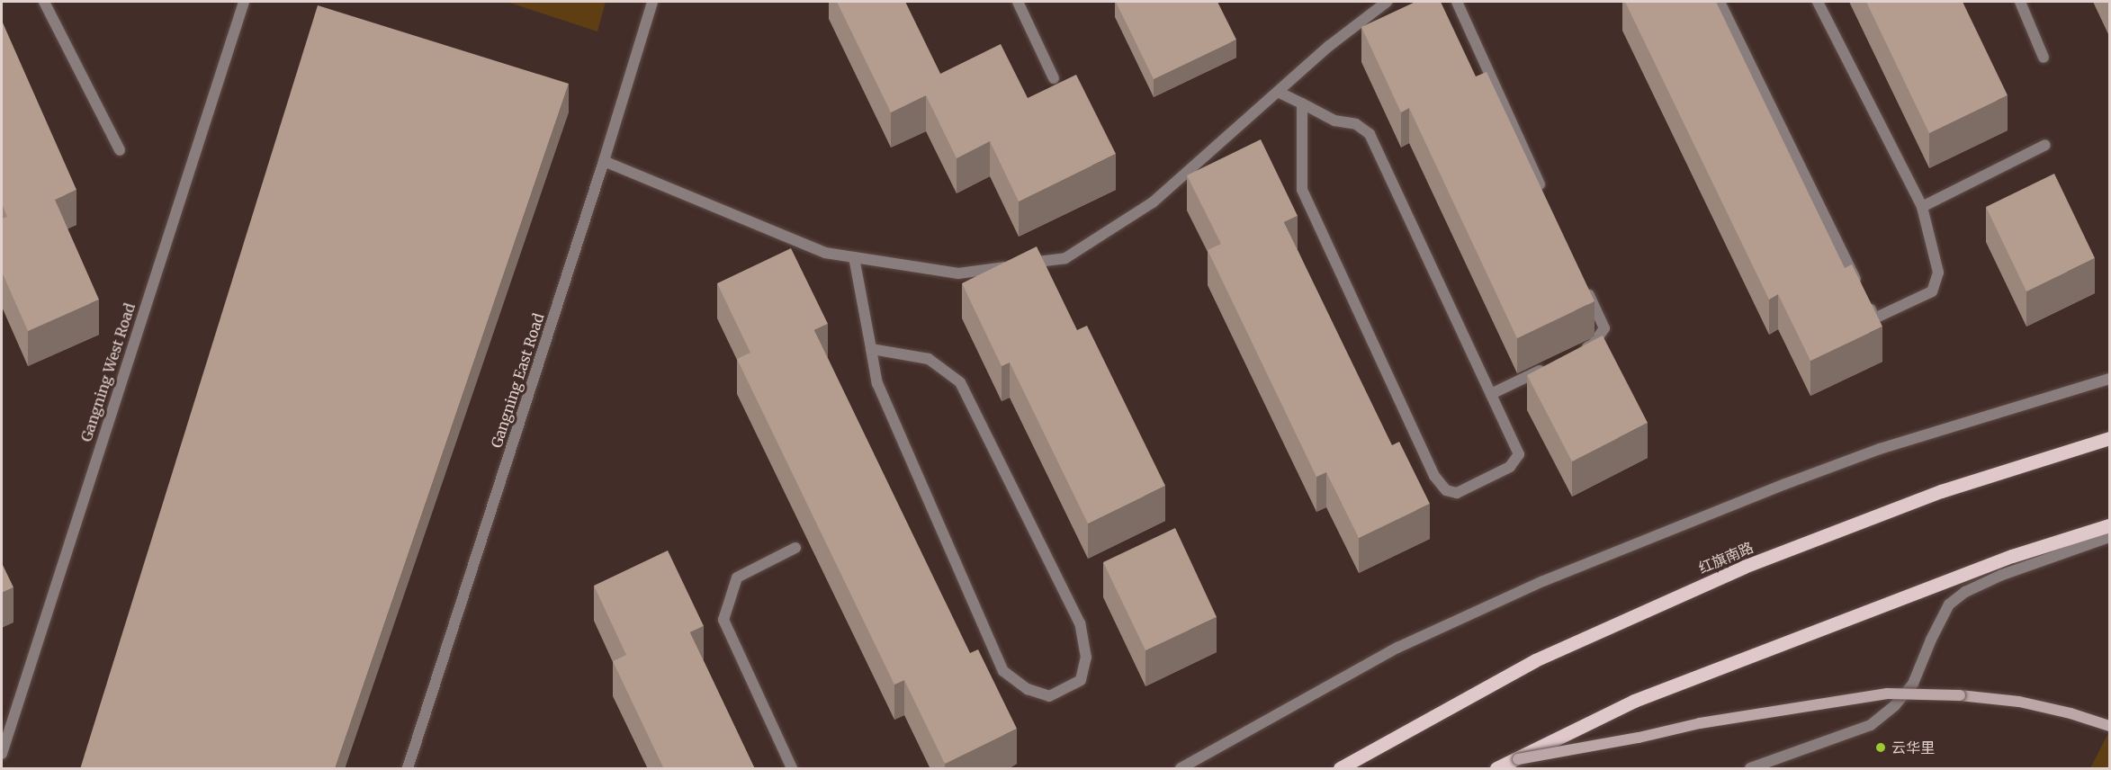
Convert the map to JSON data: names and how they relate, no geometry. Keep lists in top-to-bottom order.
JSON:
{
  "streets": {
    "main road": ["红旗南路"],
    "street": ["Gangning West Road", "Gangning East Road"]
  },
  "places": ["云华里"]
}
